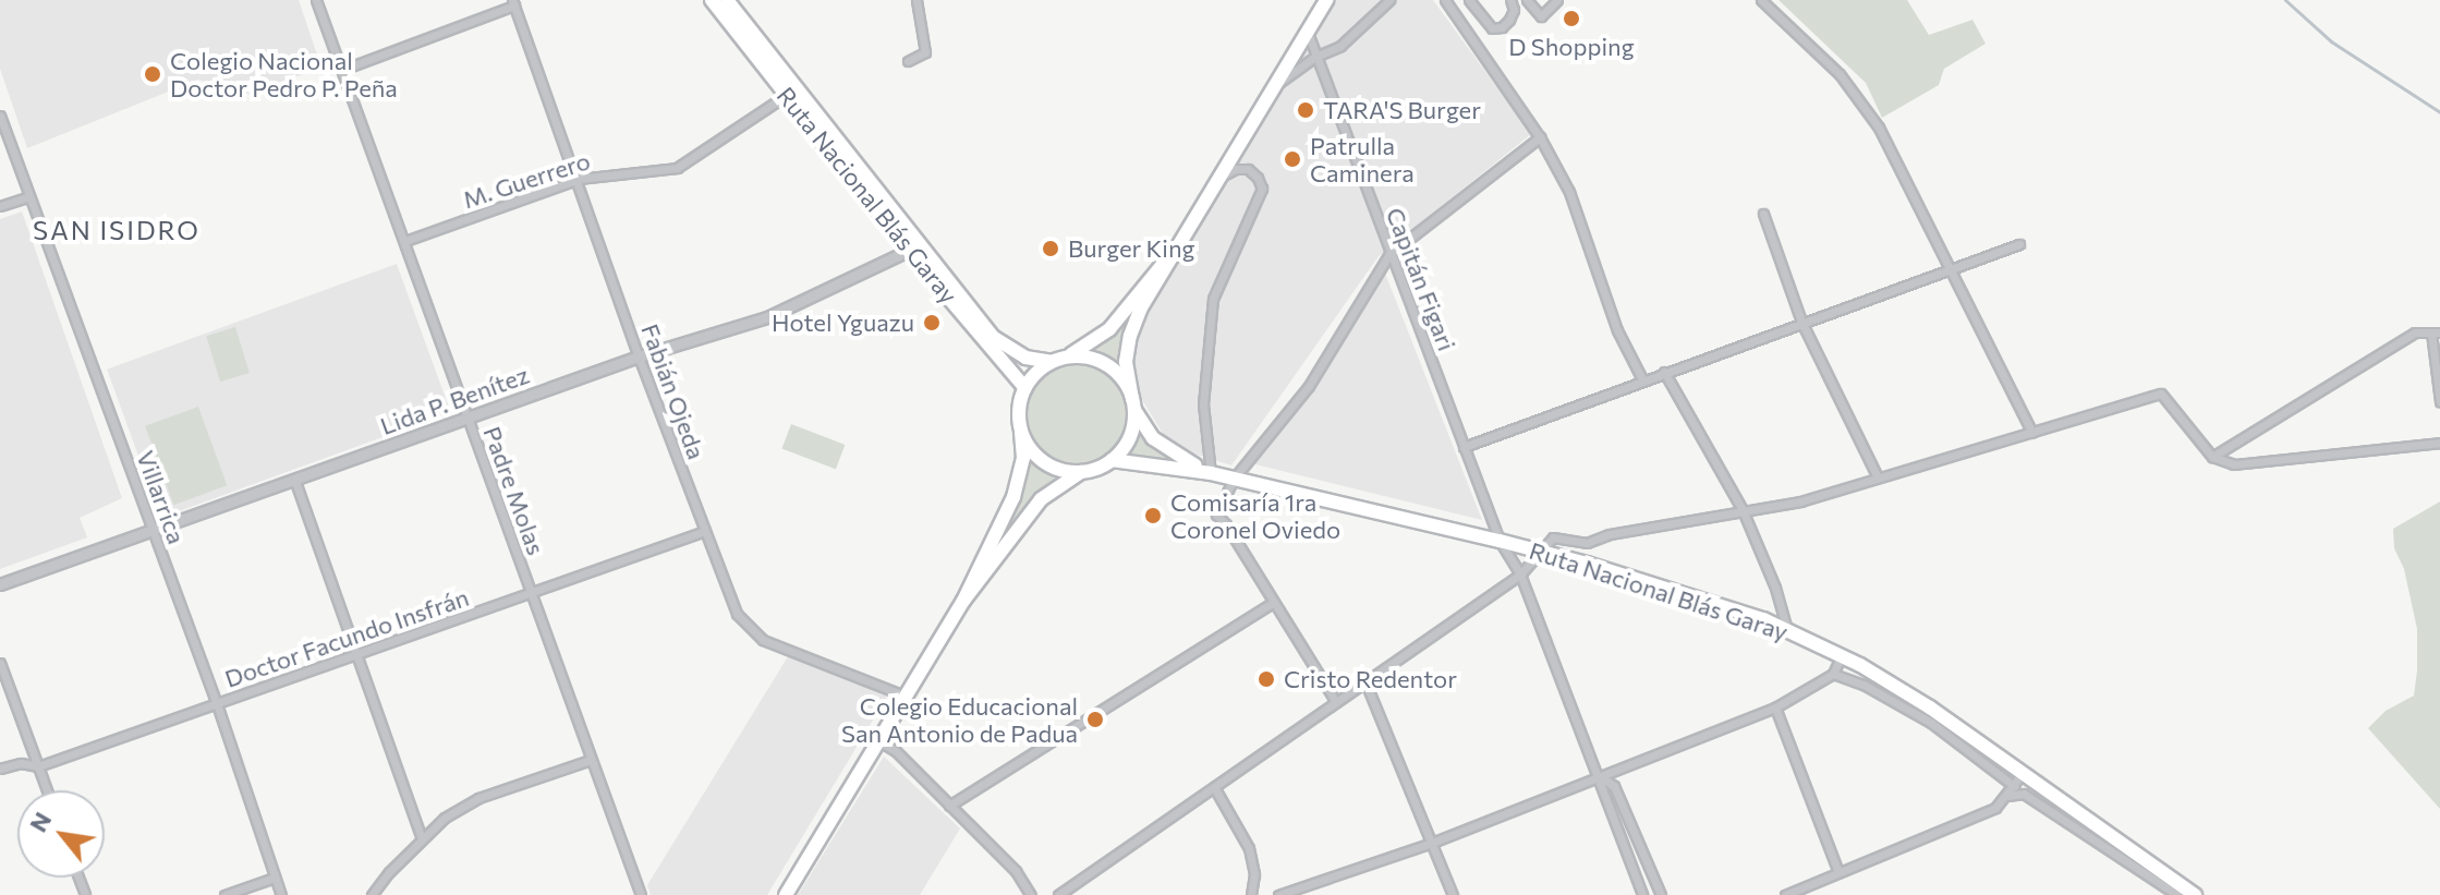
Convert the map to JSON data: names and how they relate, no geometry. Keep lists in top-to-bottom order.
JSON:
{
  "streets": {
    "main road": ["Ruta Nacional Blás Garay"],
    "street": [
      "M. Guerrero",
      "Capitán Figari",
      "Fabián Ojeda",
      "Lida P. Benítez",
      "Padre Molas",
      "Villarrica",
      "Doctor Facundo Insfrán"
    ]
  },
  "crossings": [
    ["M. Guerrero", "Ruta Nacional Blás Garay"],
    ["M. Guerrero", "Fabián Ojeda"],
    ["M. Guerrero", "Padre Molas"],
    ["Ruta Nacional Blás Garay", "Capitán Figari"],
    ["Ruta Nacional Blás Garay", "Lida P. Benítez"],
    ["Fabián Ojeda", "Lida P. Benítez"],
    ["Fabián Ojeda", "Doctor Facundo Insfrán"],
    ["Lida P. Benítez", "Padre Molas"],
    ["Lida P. Benítez", "Villarrica"],
    ["Padre Molas", "Doctor Facundo Insfrán"],
    ["Villarrica", "Doctor Facundo Insfrán"]
  ],
  "districts": ["SAN ISIDRO"],
  "places": [
    "D Shopping",
    "Colegio Nacional Doctor Pedro P. Peña",
    "TARA'S Burger",
    "Patrulla Caminera",
    "Burger King",
    "Hotel Yguazu",
    "Comisaría 1ra Coronel Oviedo",
    "Cristo Redentor",
    "Colegio Educacional San Antonio de Padua"
  ],
  "north": "top left"
}
